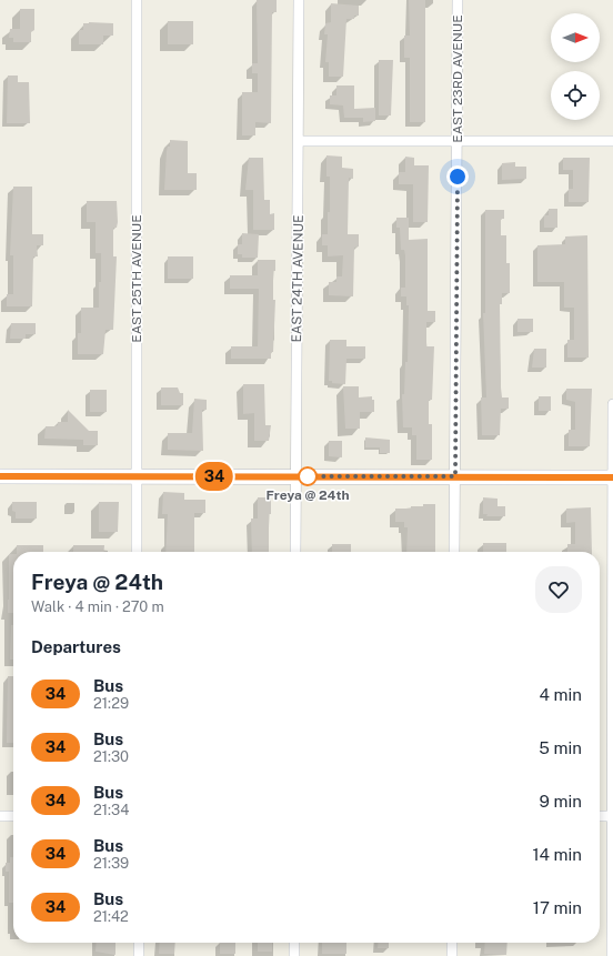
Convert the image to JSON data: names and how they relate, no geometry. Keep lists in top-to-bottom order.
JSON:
{
  "streets": {
    "street": ["EAST 23RD AVENUE", "EAST 25TH AVENUE", "EAST 24TH AVENUE"]
  },
  "places": ["Freya @ 24th"],
  "lines": ["bus line 34"],
  "north": "right",
  "page": {
    "on_map": "34",
    "heading": [
      ["Freya @ 24th", "Walk · 4 min · 270 m"],
      "Departures"
    ],
    "list": [
      {
        "mark": "34",
        "name": "Bus",
        "note": "21:29",
        "value": "4 min"
      },
      {
        "mark": "34",
        "name": "Bus",
        "note": "21:30",
        "value": "5 min"
      },
      {
        "mark": "34",
        "name": "Bus",
        "note": "21:34",
        "value": "9 min"
      },
      {
        "mark": "34",
        "name": "Bus",
        "note": "21:39",
        "value": "14 min"
      },
      {
        "mark": "34",
        "name": "Bus",
        "note": "21:42",
        "value": "17 min"
      }
    ]
  }
}
